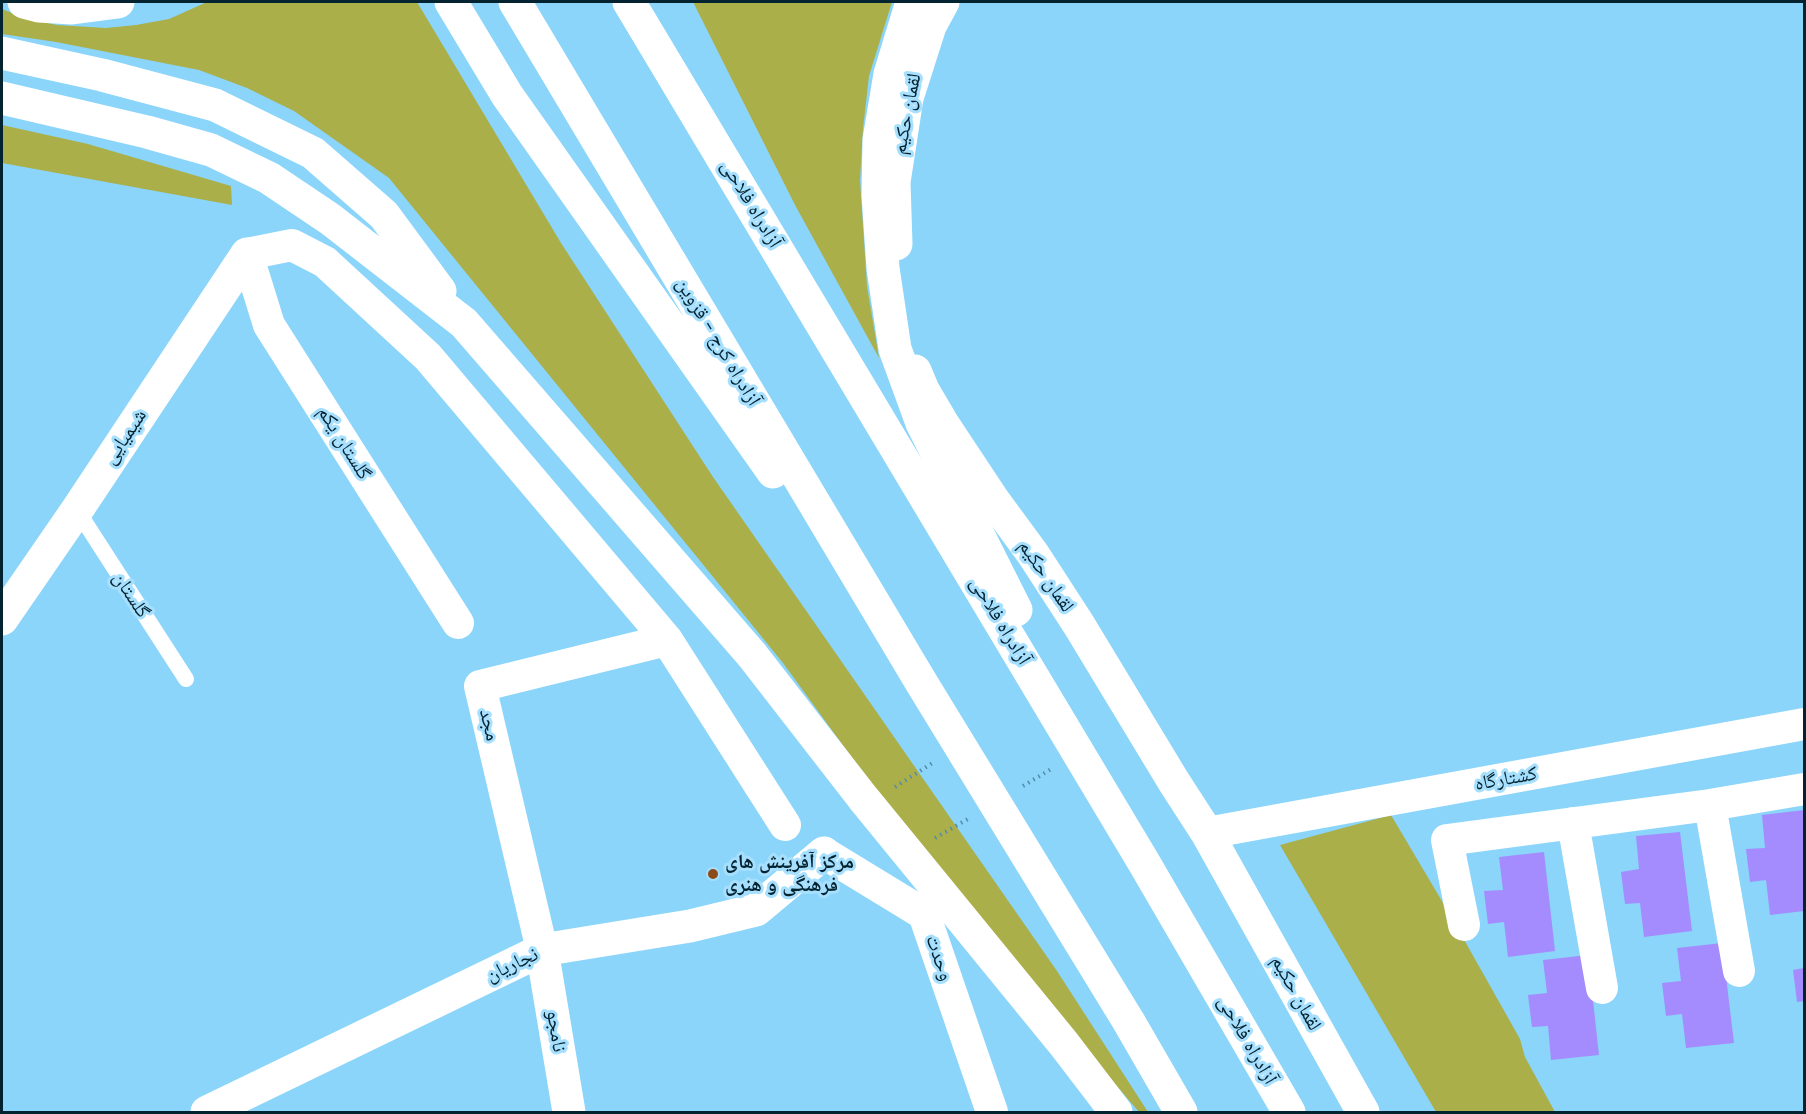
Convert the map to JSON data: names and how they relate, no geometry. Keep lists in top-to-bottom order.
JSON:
{
  "streets": {
    "main road": [
      "لقمان حکیم",
      "آزادراه فلاحی",
      "آزادراه کرج - قزوین",
      "شیمیایی",
      "نجاریان",
      "نامجو"
    ],
    "street": [
      "گلستان یکم",
      "مجد",
      "کشتارگاه",
      "وحدت"
    ],
    "lane": ["گلستان"]
  },
  "crossings": [
    ["لقمان حکیم", "کشتارگاه"],
    ["شیمیایی", "گلستان یکم"],
    ["شیمیایی", "گلستان"],
    ["مجد", "نجاریان"],
    ["مجد", "نامجو"],
    ["وحدت", "نجاریان"],
    ["نجاریان", "نامجو"]
  ],
  "places": ["مرکز آفرینش های فرهنگی و هنری"]
}
